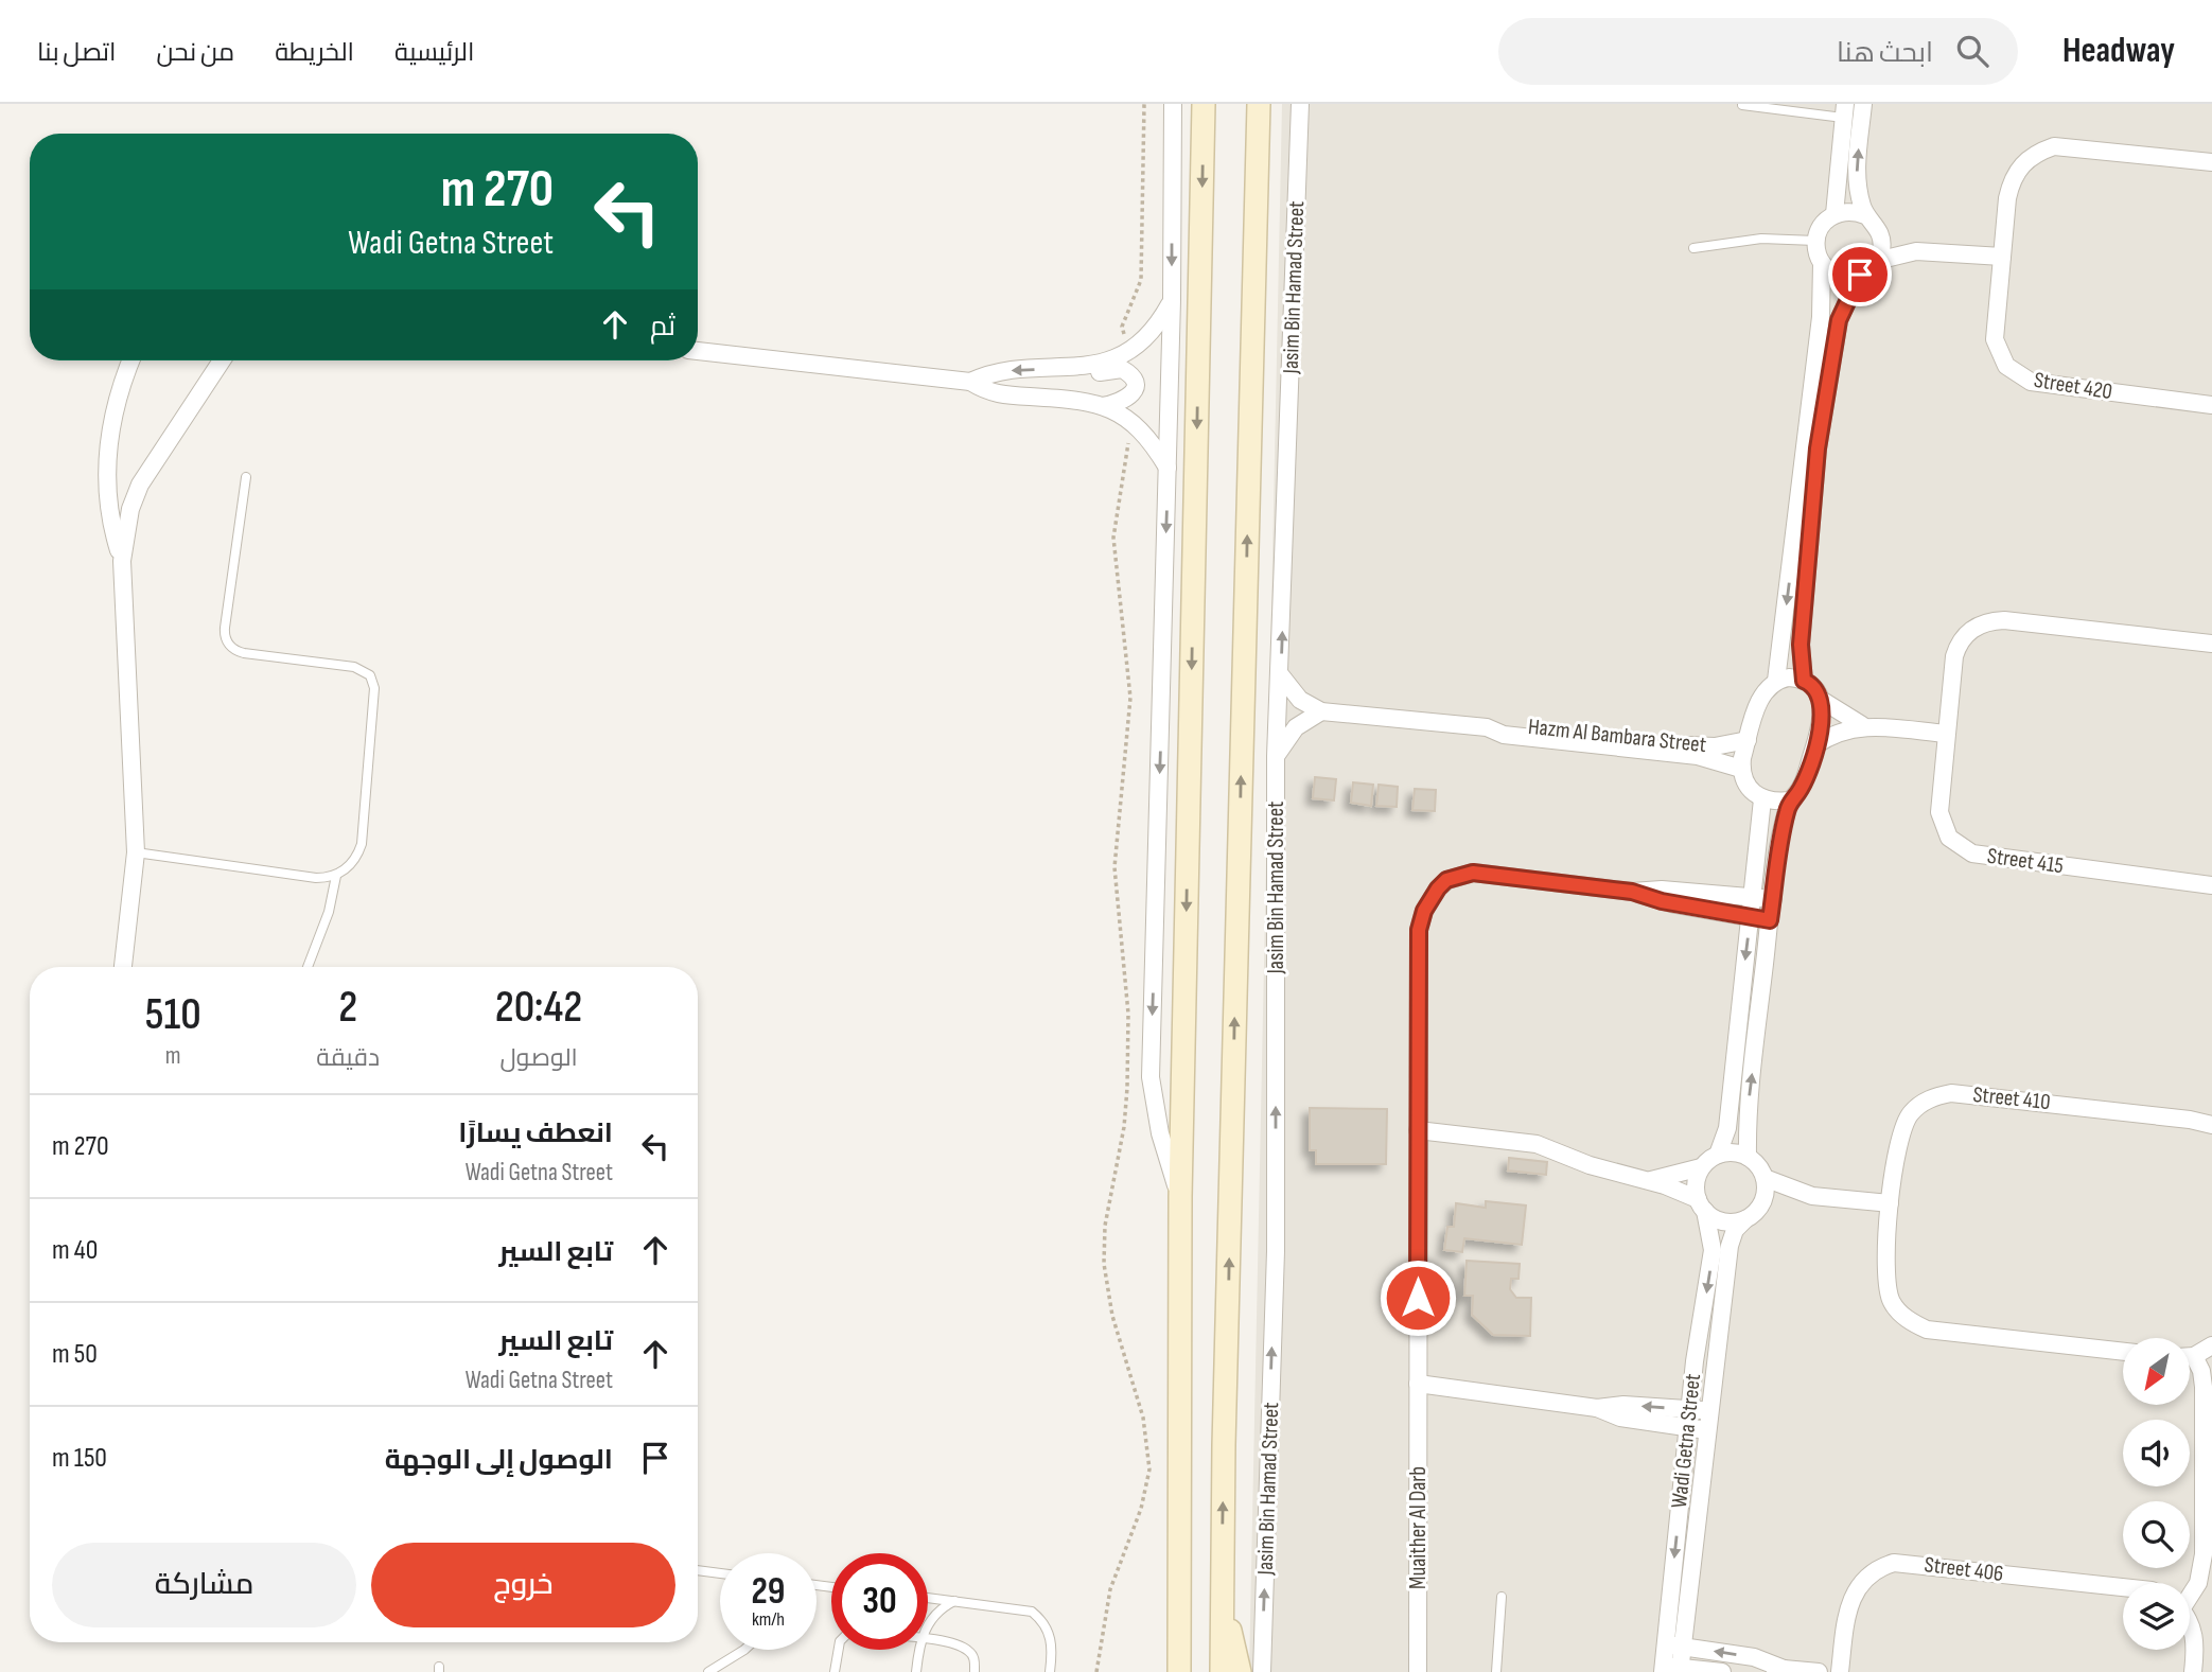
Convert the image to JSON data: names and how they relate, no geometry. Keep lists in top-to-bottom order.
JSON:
{
  "streets": {
    "main road": ["Jasim Bin Hamad Street"],
    "street": [
      "Street 420",
      "Hazm Al Bambara Street",
      "Street 415",
      "Street 410",
      "Wadi Getna Street",
      "Muaither Al Darb",
      "Street 406"
    ]
  },
  "crossings": [
    ["Jasim Bin Hamad Street", "Hazm Al Bambara Street"]
  ],
  "north": "bottom left",
  "page": {
    "header": "Headway",
    "search": "ابحث هنا",
    "nav": [
      "الرئيسية",
      "الخريطة",
      "من نحن",
      "اتصل بنا"
    ],
    "turn": ["270 m", "Wadi Getna Street"],
    "then": "ثم",
    "eta": [
      "20:42",
      "الوصول",
      "2",
      "دقيقة",
      "510",
      "m"
    ],
    "list": [
      {
        "name": "انعطف يسارًا",
        "note": "Wadi Getna Street",
        "value": "270 m"
      },
      {
        "name": "تابع السير",
        "value": "40 m"
      },
      {
        "name": "تابع السير",
        "note": "Wadi Getna Street",
        "value": "50 m"
      },
      {
        "name": "الوصول إلى الوجهة",
        "value": "150 m"
      }
    ],
    "buttons": ["خروج", "مشاركة"],
    "speed": "29 km/h",
    "limit": "30"
  }
}
